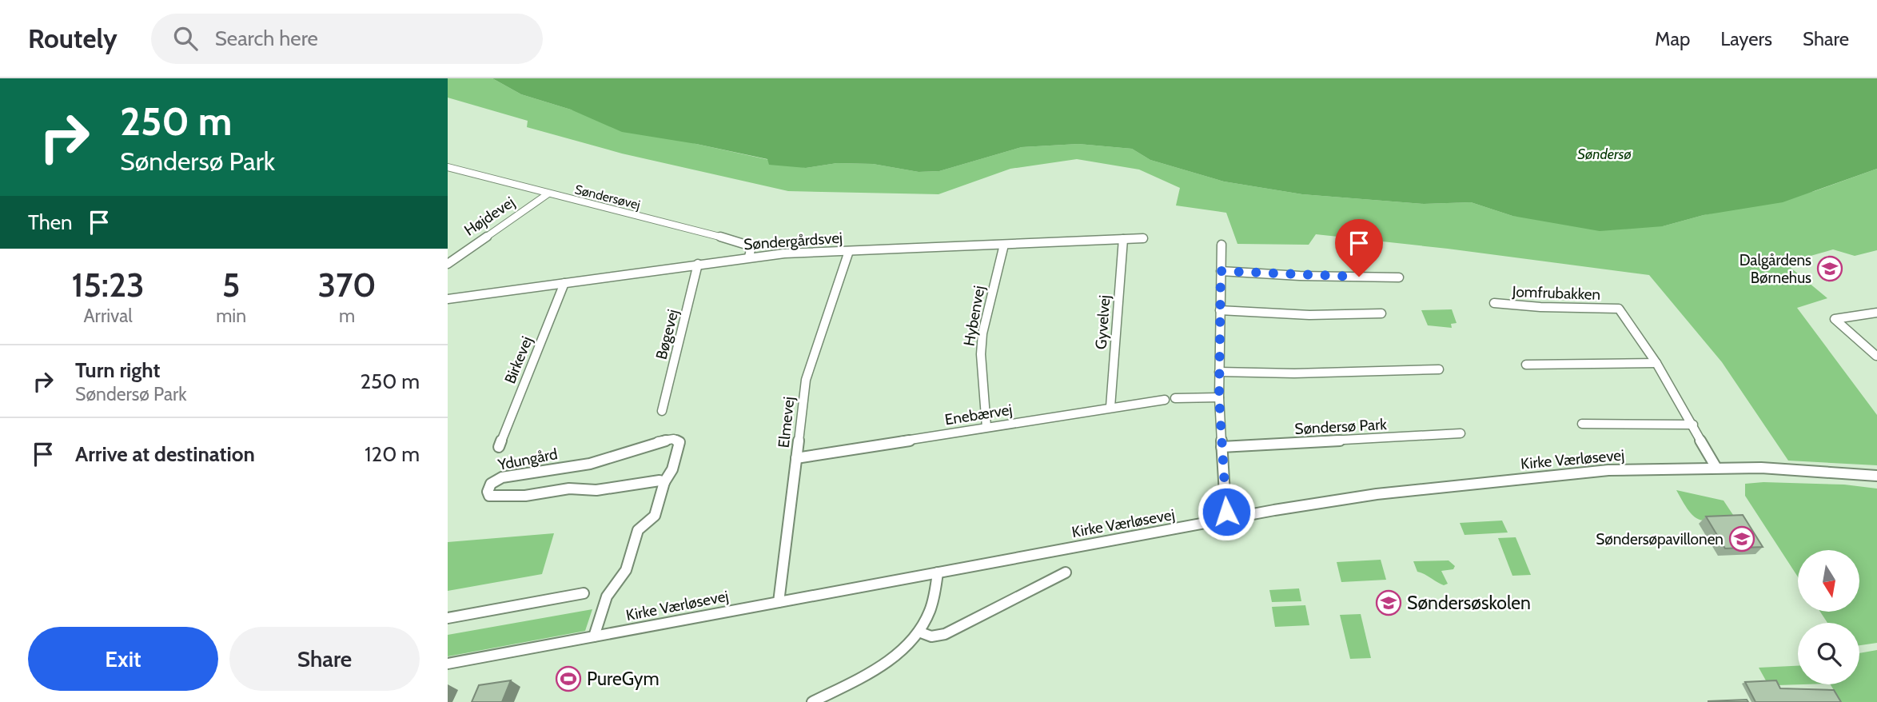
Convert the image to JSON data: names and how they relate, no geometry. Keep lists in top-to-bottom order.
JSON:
{
  "streets": {
    "street": [
      "Søndersøvej",
      "Højdevej",
      "Søndergårdsvej",
      "Jomfrubakken",
      "Hybenvej",
      "Gyvelvej",
      "Bøgevej",
      "Birkevej",
      "Enebærvej",
      "Elmevej",
      "Søndersø Park",
      "Ydungård",
      "Kirke Værløsevej"
    ]
  },
  "crossings": [
    ["Søndersøvej", "Højdevej"],
    ["Søndersøvej", "Søndergårdsvej"],
    ["Søndergårdsvej", "Hybenvej"],
    ["Søndergårdsvej", "Gyvelvej"],
    ["Søndergårdsvej", "Bøgevej"],
    ["Søndergårdsvej", "Birkevej"],
    ["Søndergårdsvej", "Elmevej"],
    ["Jomfrubakken", "Kirke Værløsevej"],
    ["Hybenvej", "Enebærvej"],
    ["Gyvelvej", "Enebærvej"],
    ["Enebærvej", "Elmevej"],
    ["Elmevej", "Kirke Værløsevej"],
    ["Ydungård", "Kirke Værløsevej"]
  ],
  "water": ["Søndersø"],
  "places": {
    "school or university": ["Dalgårdens Børnehus", "Søndersøpavillonen", "Søndersøskolen"],
    "sports": ["PureGym"]
  },
  "north": "bottom",
  "page": {
    "header": "Routely",
    "search": "Search here",
    "nav": ["Map", "Layers", "Share"],
    "turn": ["250 m", "Søndersø Park"],
    "then": "Then",
    "eta": [
      "15:23",
      "Arrival",
      "5",
      "min",
      "370",
      "m"
    ],
    "list": [
      {
        "name": "Turn right",
        "note": "Søndersø Park",
        "value": "250 m"
      },
      {
        "name": "Arrive at destination",
        "value": "120 m"
      }
    ],
    "buttons": ["Exit", "Share"]
  }
}
